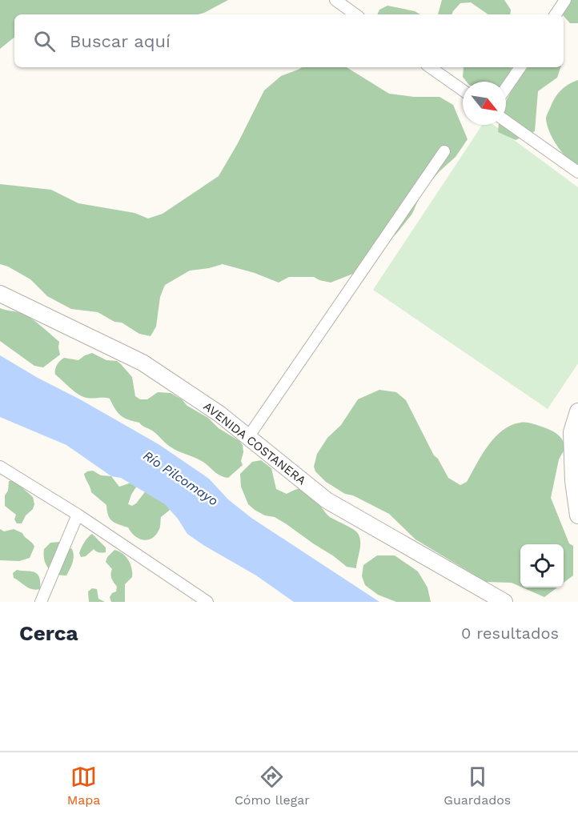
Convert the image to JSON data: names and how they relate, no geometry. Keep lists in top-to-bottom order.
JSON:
{
  "streets": {
    "street": ["AVENIDA COSTANERA"]
  },
  "water": ["Río Pilcomayo"],
  "north": "bottom right",
  "page": {
    "search": "Buscar aquí",
    "heading": ["Cerca", "0 resultados"],
    "nav": ["Mapa", "Cómo llegar", "Guardados"]
  }
}
